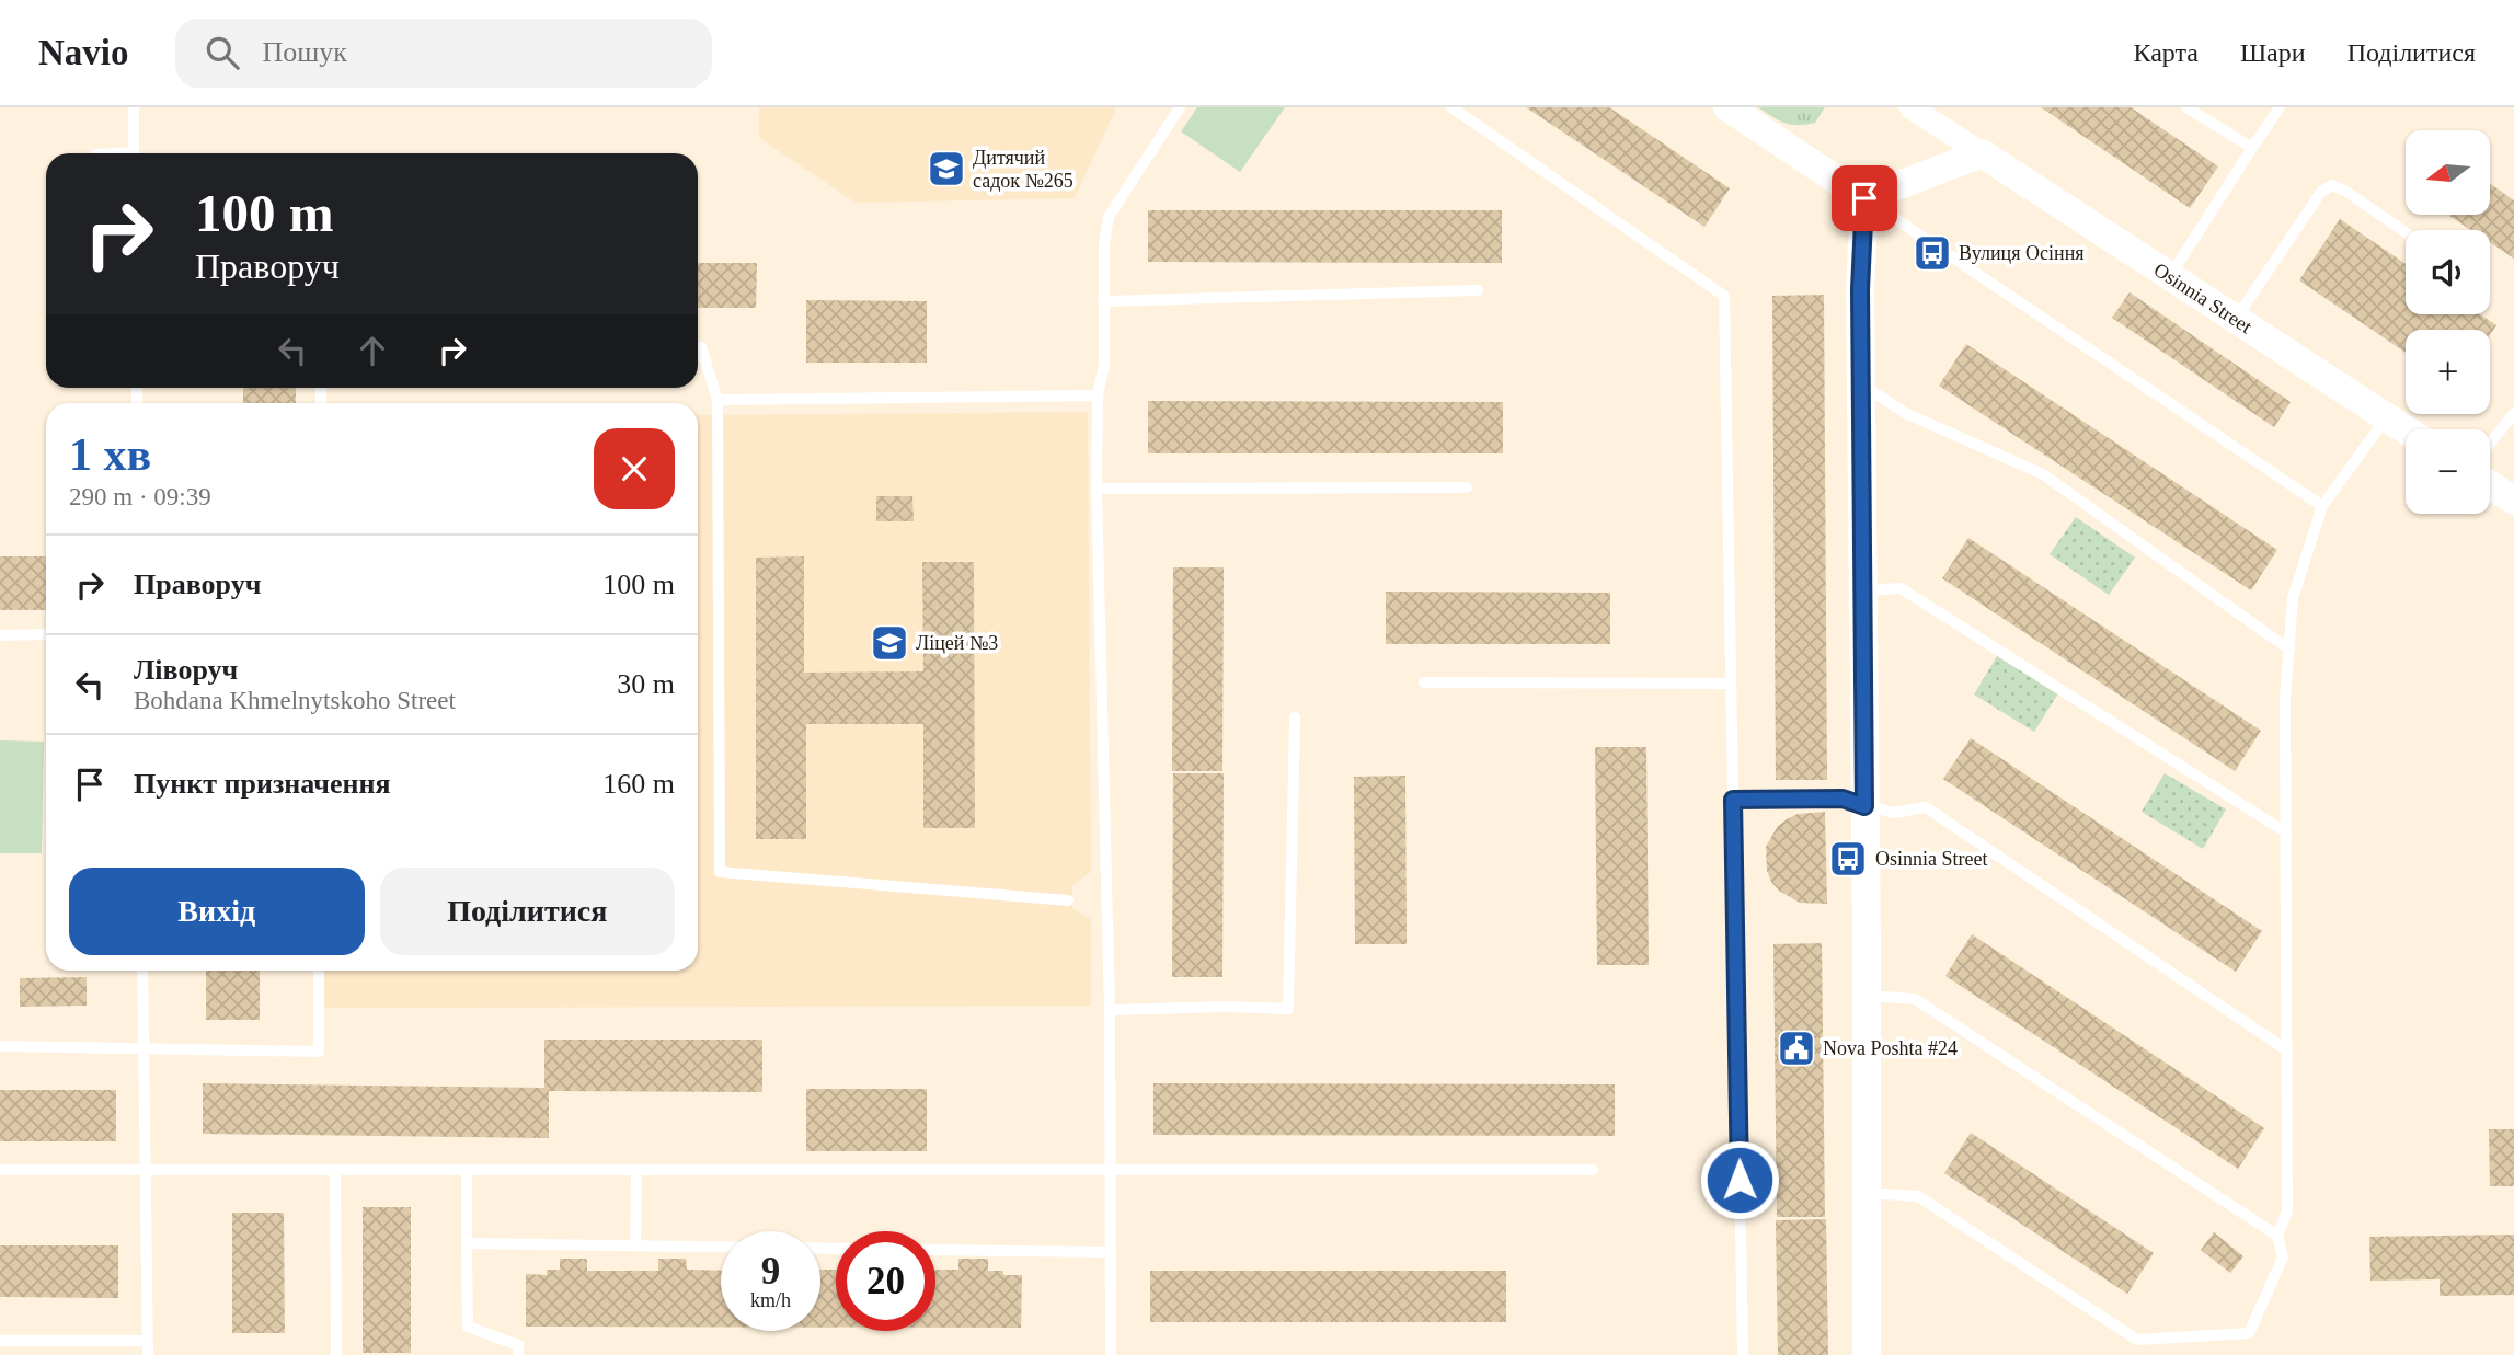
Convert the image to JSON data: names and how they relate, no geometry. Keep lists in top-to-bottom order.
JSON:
{
  "streets": {
    "street": ["Osinnia Street"]
  },
  "places": {
    "school or university": ["Дитячий садок №265", "Ліцей №3"],
    "bus stop": ["Вулиця Осіння", "Osinnia Street"],
    "public building": ["Nova Poshta #24"]
  },
  "north": "left",
  "page": {
    "header": "Navio",
    "search": "Пошук",
    "nav": ["Карта", "Шари", "Поділитися"],
    "map_buttons": ["+", "−"],
    "turn": ["100 m", "Праворуч"],
    "heading": ["1 хв", "290 m · 09:39"],
    "list": [
      {
        "name": "Праворуч",
        "value": "100 m"
      },
      {
        "name": "Ліворуч",
        "note": "Bohdana Khmelnytskoho Street",
        "value": "30 m"
      },
      {
        "name": "Пункт призначення",
        "value": "160 m"
      }
    ],
    "buttons": ["Вихід", "Поділитися"],
    "speed": "9 km/h",
    "limit": "20"
  }
}
